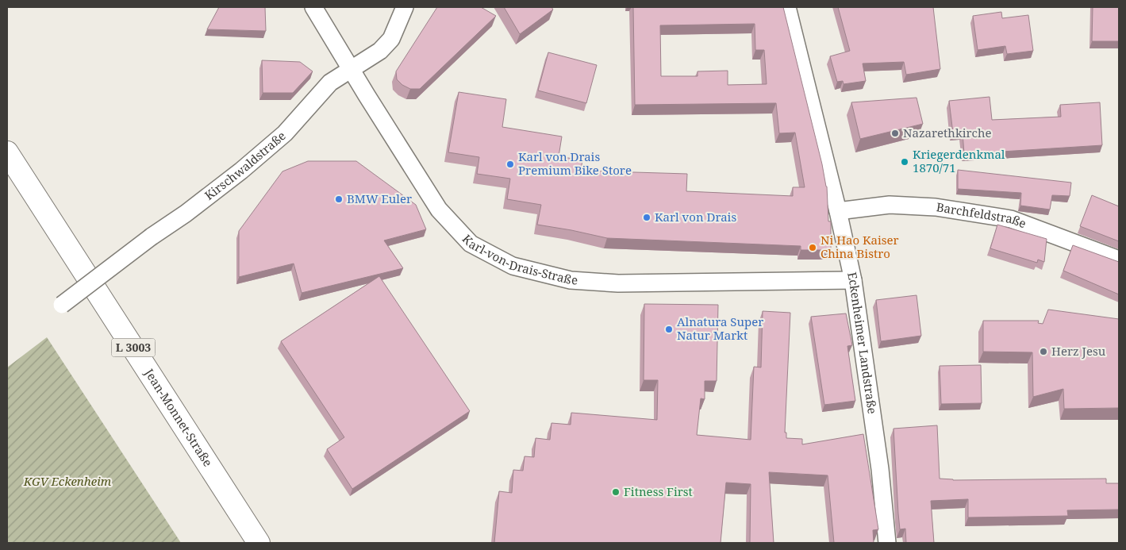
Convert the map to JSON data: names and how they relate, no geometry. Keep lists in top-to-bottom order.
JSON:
{
  "streets": {
    "main road": ["L 3003", "Jean-Monnet-Straße"],
    "street": [
      "Kirschwaldstraße",
      "Barchfeldstraße",
      "Karl-von-Drais-Straße",
      "Eckenheimer Landstraße"
    ]
  },
  "crossings": [
    ["Kirschwaldstraße", "Karl-von-Drais-Straße"],
    ["Barchfeldstraße", "Eckenheimer Landstraße"],
    ["Karl-von-Drais-Straße", "Eckenheimer Landstraße"]
  ],
  "parks": ["KGV Eckenheim"],
  "places": [
    "Nazarethkirche",
    "Kriegerdenkmal 1870/71",
    "Karl von Drais Premium Bike Store",
    "BMW Euler",
    "Karl von Drais",
    "Ni Hao Kaiser China Bistro",
    "Alnatura Super Natur Markt",
    "Herz Jesu",
    "Fitness First"
  ]
}
